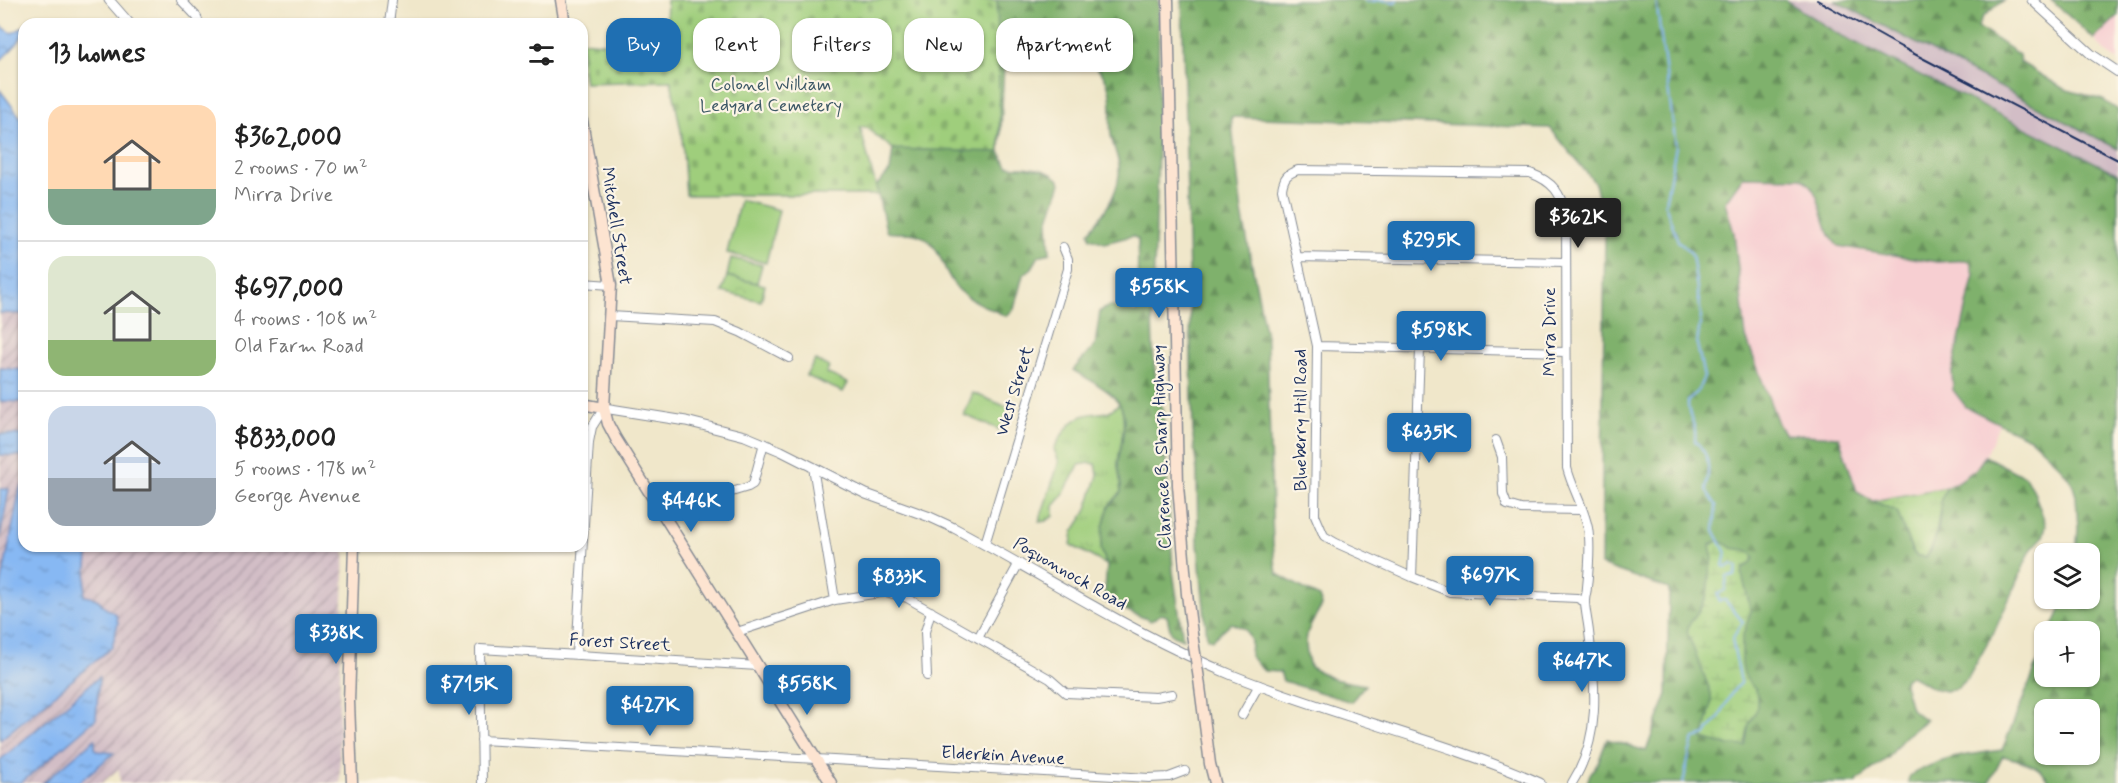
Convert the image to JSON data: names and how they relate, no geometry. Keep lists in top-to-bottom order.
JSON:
{
  "streets": {
    "main road": ["Mitchell Street", "Clarence B. Sharp Highway", "Poquonnock Road"],
    "street": [
      "Mirra Drive",
      "West Street",
      "Blueberry Hill Road",
      "Forest Street",
      "Elderkin Avenue"
    ]
  },
  "crossings": [
    ["Mitchell Street", "Poquonnock Road"],
    ["Mirra Drive", "Blueberry Hill Road"],
    ["West Street", "Poquonnock Road"],
    ["Forest Street", "Elderkin Avenue"]
  ],
  "parks": ["Colonel William Ledyard Cemetery"],
  "page": {
    "chip": [
      "Buy",
      "Rent",
      "Filters",
      "New",
      "Apartment"
    ],
    "heading": "13 homes",
    "list": [
      {
        "name": "$362,000",
        "note": "2 rooms · 70 m² · Mirra Drive"
      },
      {
        "name": "$697,000",
        "note": "4 rooms · 108 m² · Old Farm Road"
      },
      {
        "name": "$833,000",
        "note": "5 rooms · 178 m² · George Avenue"
      }
    ],
    "price": [
      "$362K",
      "$295K",
      "$558K",
      "$598K",
      "$635K",
      "$446K",
      "$697K",
      "$833K",
      "$338K",
      "$647K",
      "$715K",
      "$558K",
      "$427K"
    ],
    "map_buttons": ["+", "−"]
  }
}
